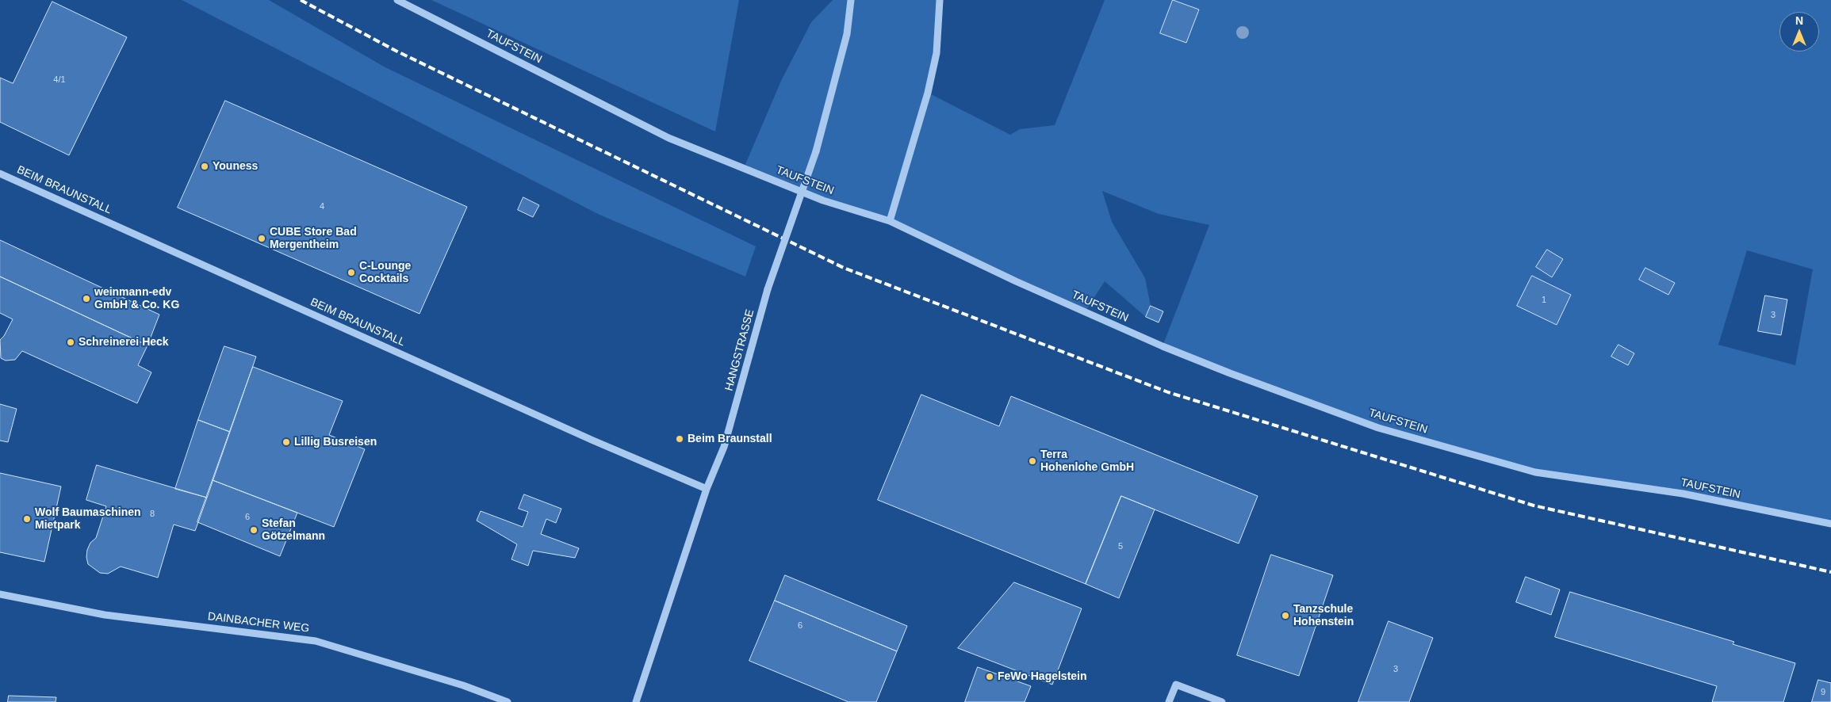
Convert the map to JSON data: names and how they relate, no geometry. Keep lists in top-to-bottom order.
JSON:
{
  "streets": {
    "street": [
      "TAUFSTEIN",
      "BEIM BRAUNSTALL",
      "HANGSTRASSE",
      "DAINBACHER WEG"
    ]
  },
  "crossings": [
    ["BEIM BRAUNSTALL", "HANGSTRASSE"]
  ],
  "places": [
    "Youness",
    "CUBE Store Bad Mergentheim",
    "C-Lounge Cocktails",
    "weinmann-edv GmbH & Co. KG",
    "Schreinerei Heck",
    "Beim Braunstall",
    "Lillig Busreisen",
    "Terra Hohenlohe GmbH",
    "Wolf Baumaschinen Mietpark",
    "Stefan Götzelmann",
    "Tanzschule Hohenstein",
    "FeWo Hagelstein"
  ],
  "house_numbers": [
    "4/1",
    "4",
    "1",
    "3",
    "8",
    "6",
    "5",
    "6",
    "3",
    "9"
  ],
  "north": "top"
}
